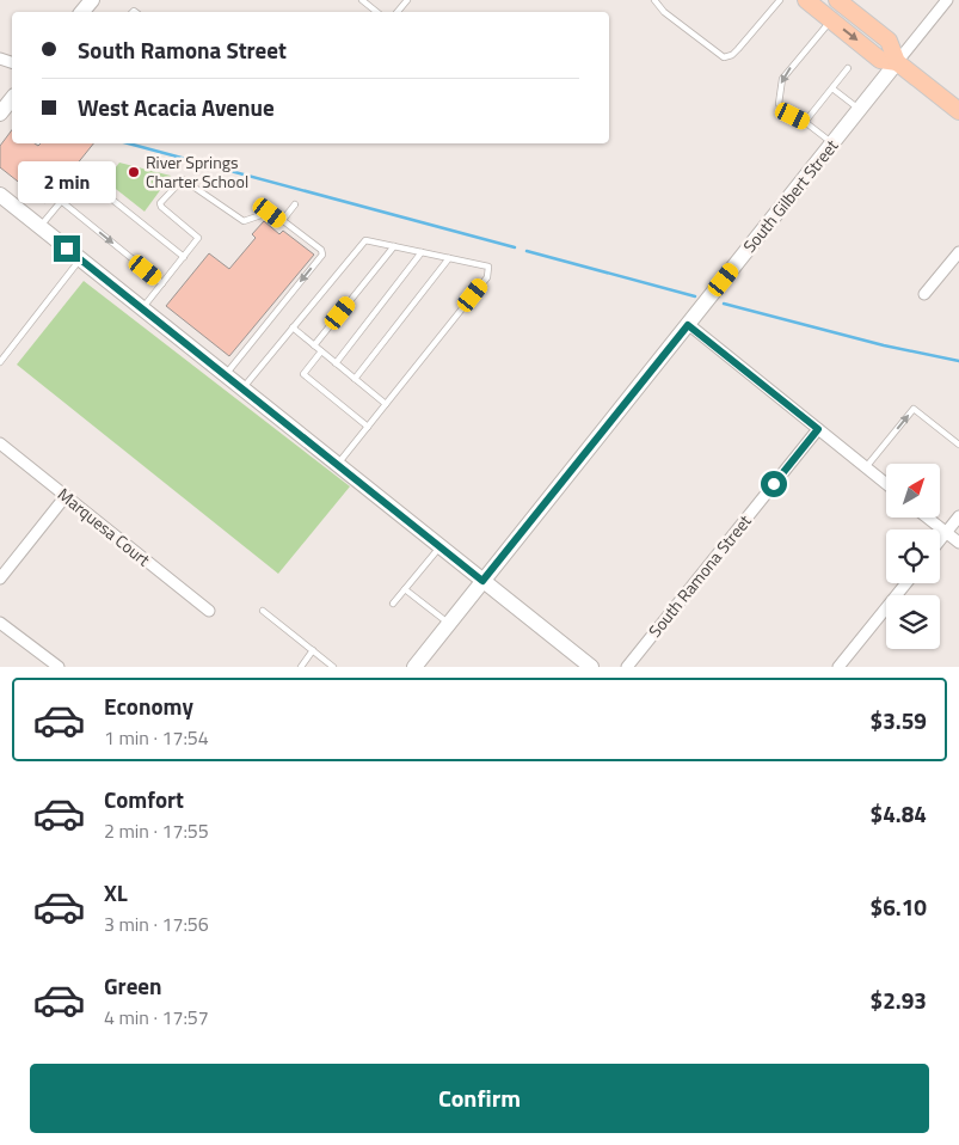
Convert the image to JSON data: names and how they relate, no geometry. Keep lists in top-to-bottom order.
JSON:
{
  "streets": {
    "street": ["South Gilbert Street", "Marquesa Court", "South Ramona Street"]
  },
  "places": ["River Springs Charter School"],
  "north": "top right",
  "page": {
    "banner": ["South Ramona Street", "West Acacia Avenue"],
    "bubble": "2 min",
    "list": [
      {
        "name": "Economy",
        "note": "1 min · 17:54",
        "value": "$3.59"
      },
      {
        "name": "Comfort",
        "note": "2 min · 17:55",
        "value": "$4.84"
      },
      {
        "name": "XL",
        "note": "3 min · 17:56",
        "value": "$6.10"
      },
      {
        "name": "Green",
        "note": "4 min · 17:57",
        "value": "$2.93"
      }
    ],
    "buttons": "Confirm"
  }
}
